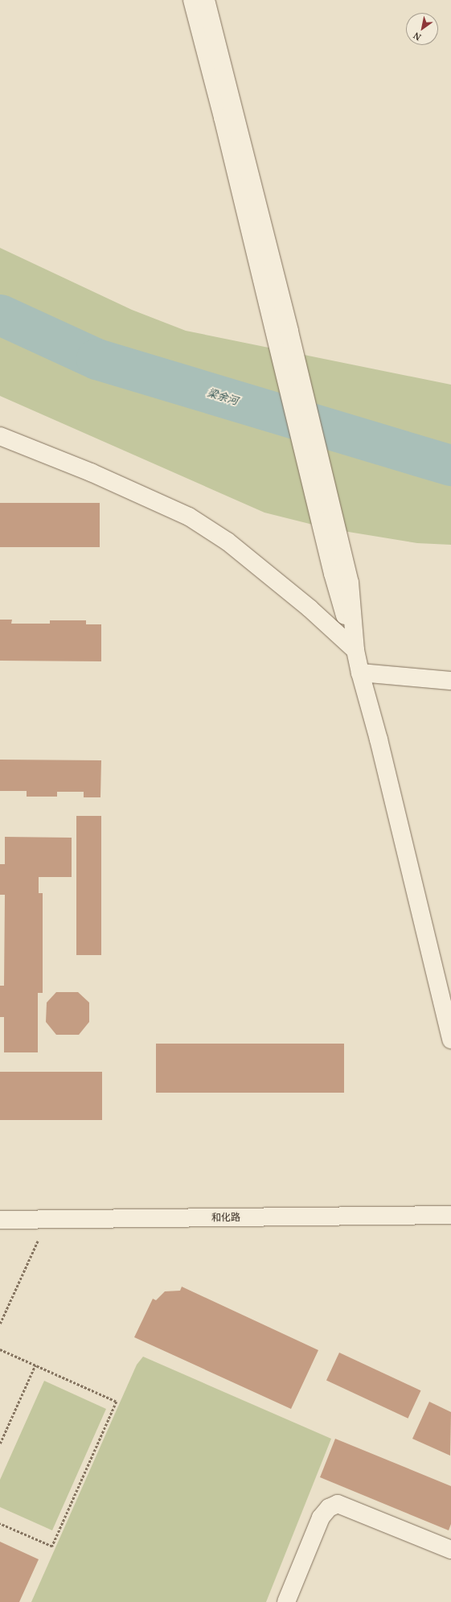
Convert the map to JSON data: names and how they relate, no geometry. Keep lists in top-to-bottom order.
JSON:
{
  "streets": {
    "main road": ["和化路"]
  },
  "water": ["梁余河"],
  "north": "bottom left"
}
